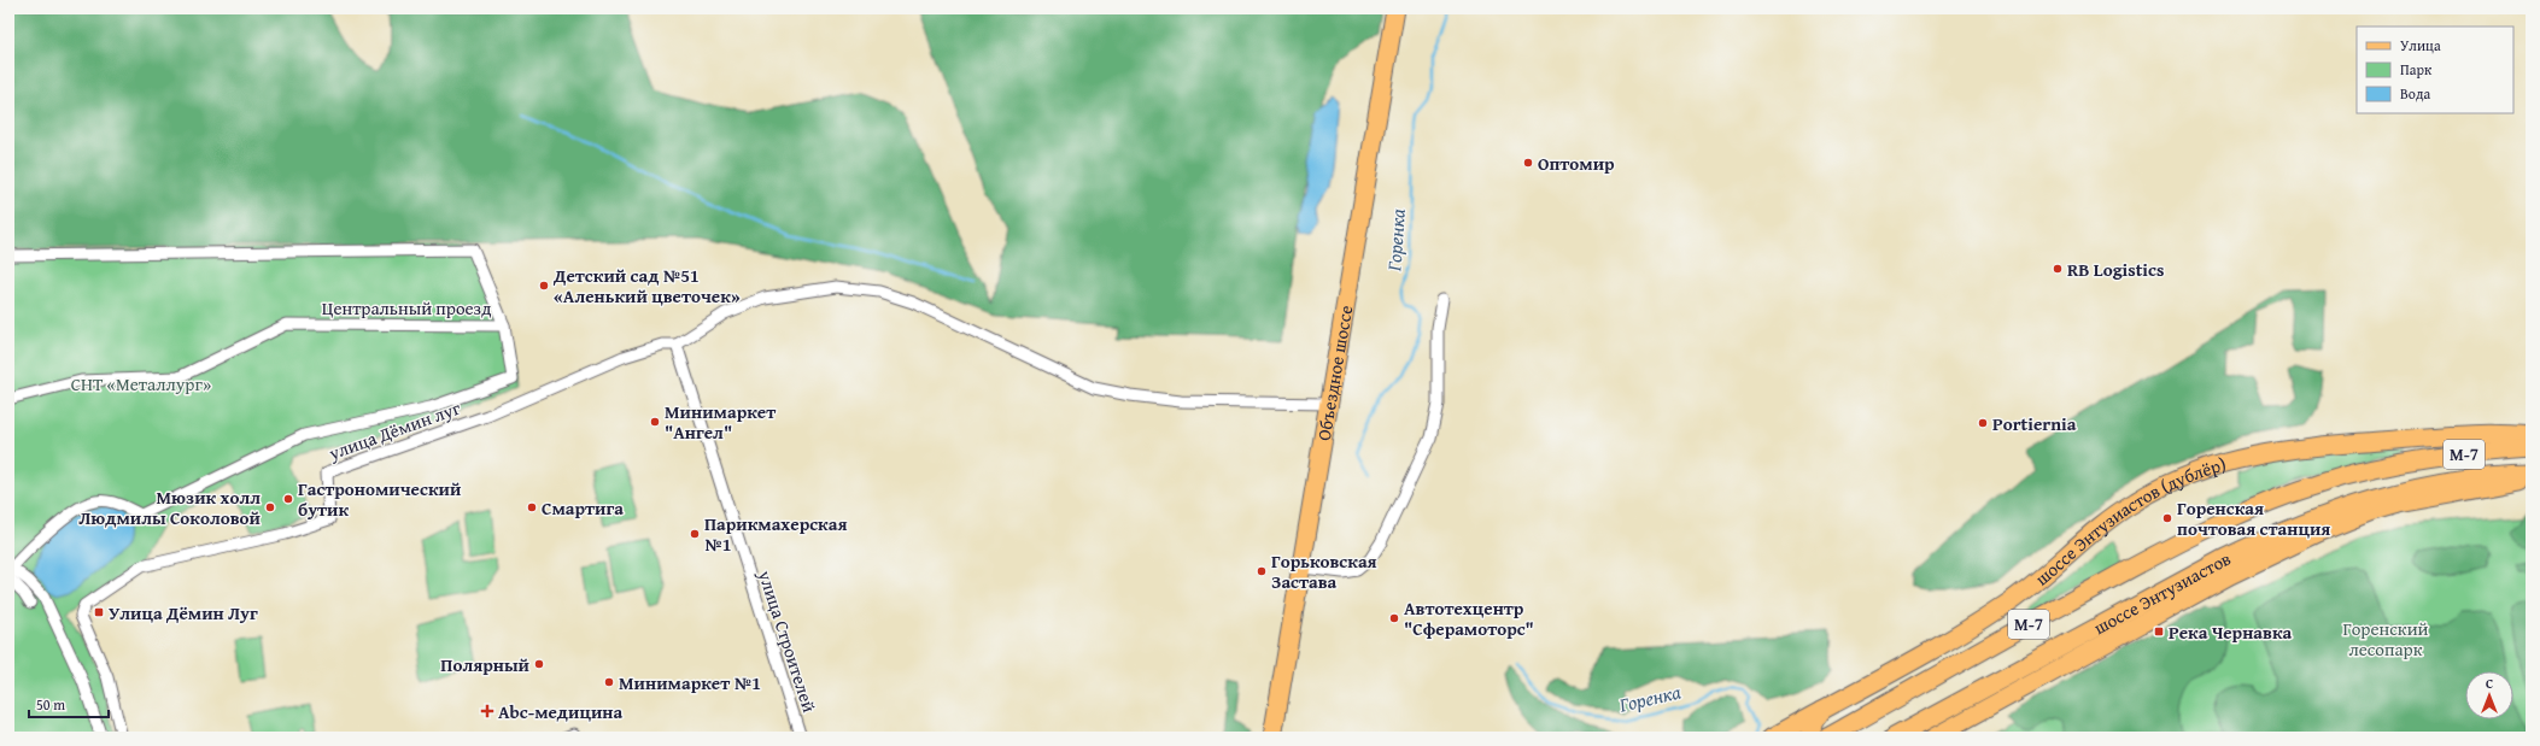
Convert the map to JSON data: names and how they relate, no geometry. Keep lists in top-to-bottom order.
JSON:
{
  "streets": {
    "main road": [
      "Объездное шоссе",
      "М-7",
      "шоссе Энтузиастов (дублёр)",
      "шоссе Энтузиастов"
    ],
    "street": ["Центральный проезд", "улица Дёмин луг", "улица Строителей"]
  },
  "crossings": [
    ["улица Дёмин луг", "улица Строителей"]
  ],
  "water": ["Горенка"],
  "parks": ["СНТ «Металлург»", "Горенский лесопарк"],
  "places": {
    "other": [
      "Оптомир",
      "RB Logistics",
      "Детский сад №51 «Аленький цветочек»",
      "Минимаркет \"Ангел\"",
      "Portiernia",
      "Гастрономический бутик",
      "Мюзик холл Людмилы Соколовой",
      "Смартига",
      "Горенская почтовая станция",
      "Парикмахерская №1",
      "Горьковская Застава",
      "Автотехцентр \"Сферамоторс\"",
      "Полярный",
      "Минимаркет №1"
    ],
    "transit": ["Улица Дёмин Луг", "Река Чернавка"],
    "health": ["Abc-медицина"]
  },
  "legend": ["Улица", "Парк", "Вода"],
  "scale_bar": "50 m",
  "north": "top"
}
